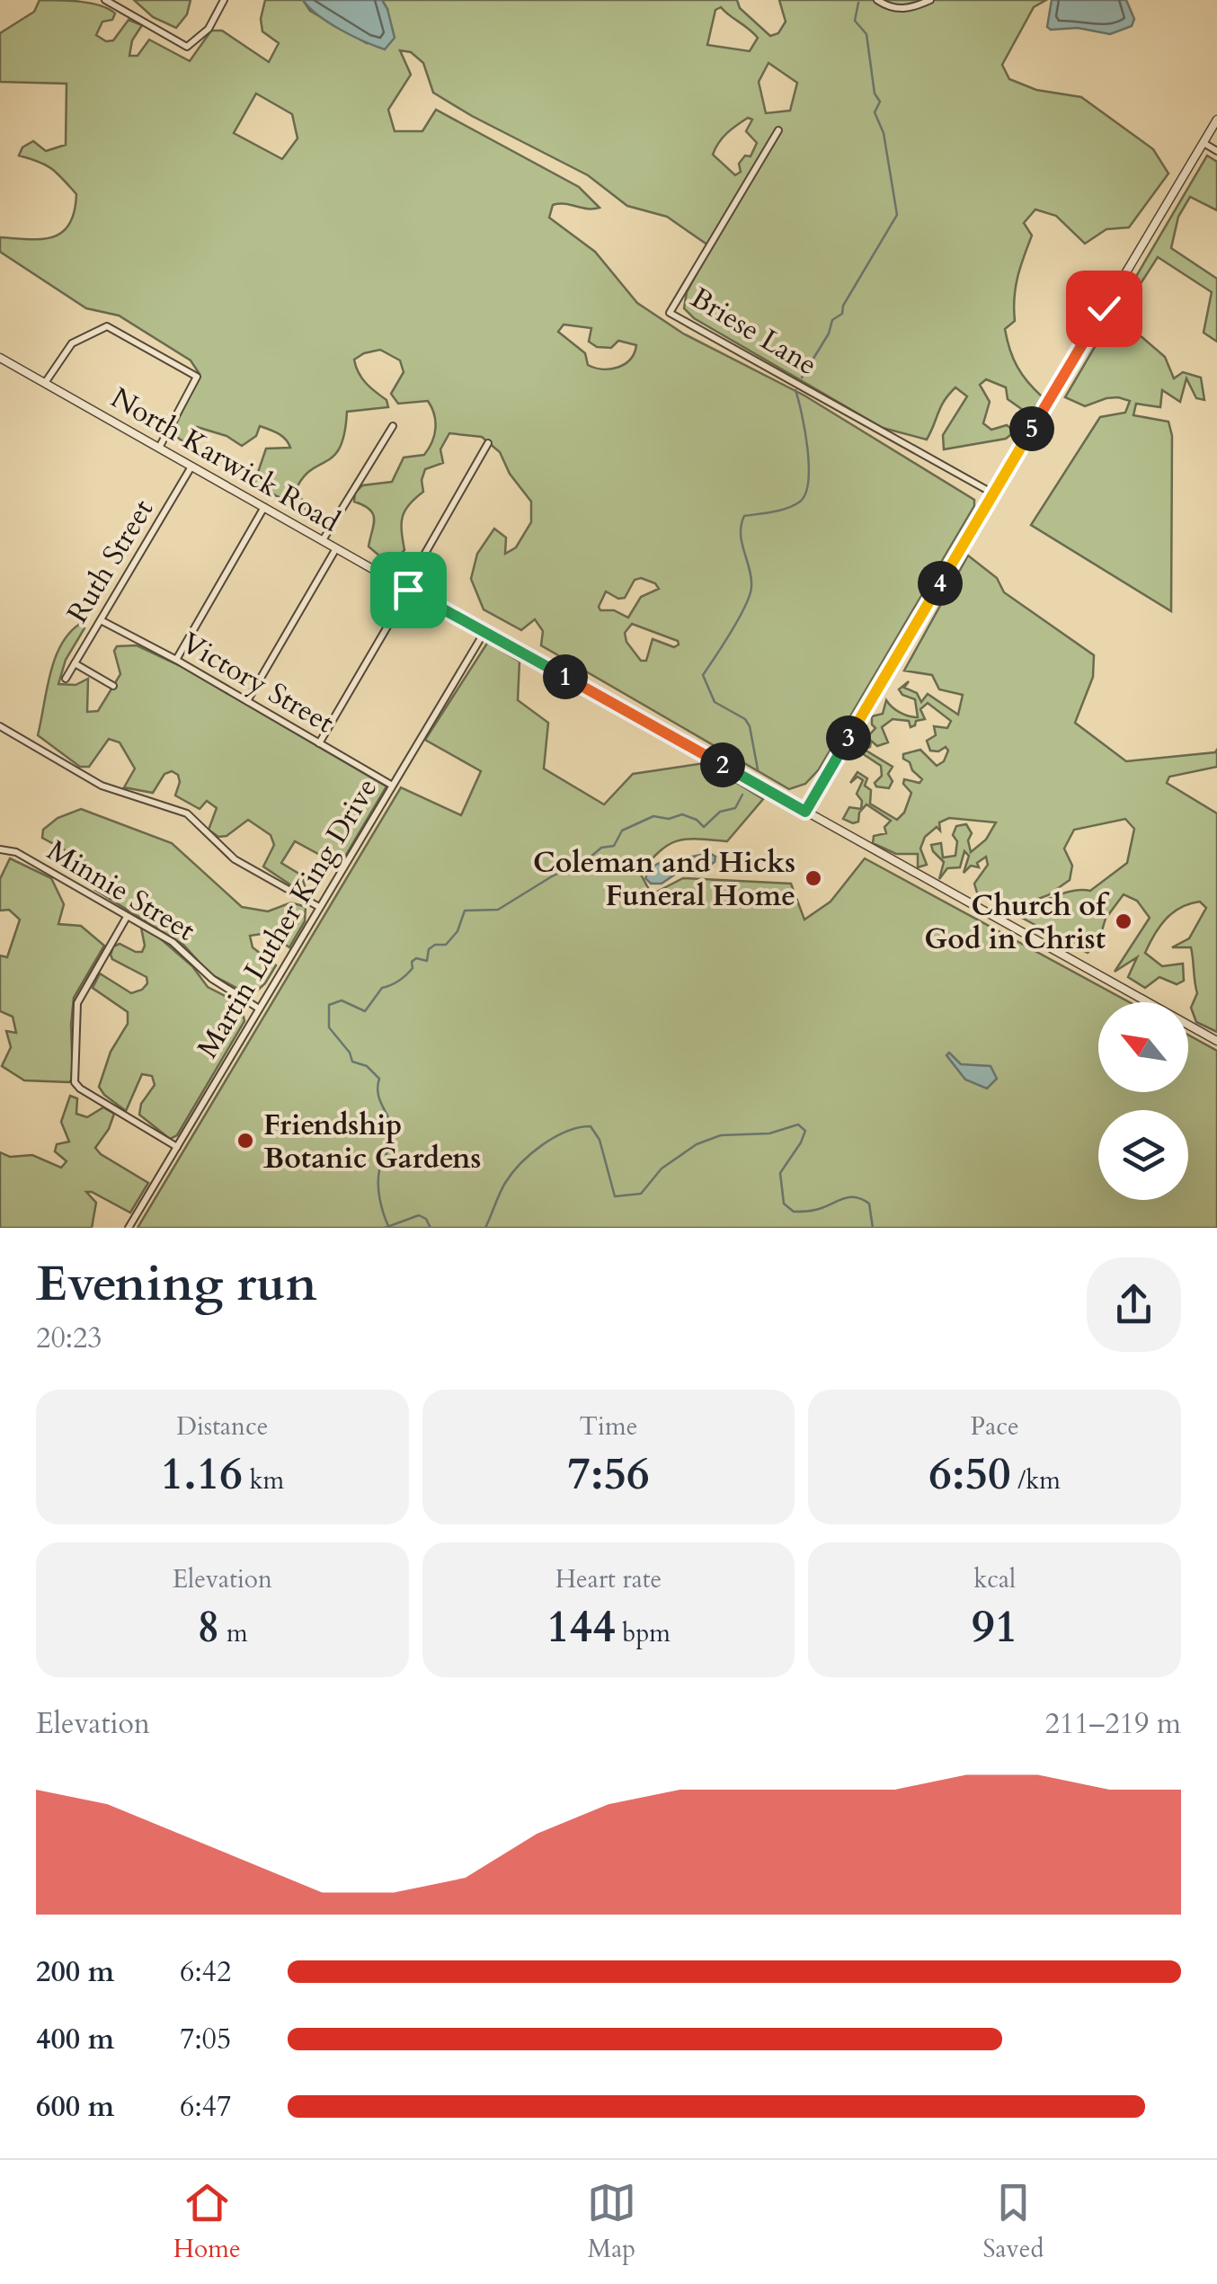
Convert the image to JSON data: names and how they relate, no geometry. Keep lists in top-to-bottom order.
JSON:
{
  "streets": {
    "street": [
      "Briese Lane",
      "North Karwick Road",
      "Ruth Street",
      "Victory Street",
      "Minnie Street",
      "Martin Luther King Drive"
    ]
  },
  "crossings": [
    ["North Karwick Road", "Ruth Street"],
    ["North Karwick Road", "Martin Luther King Drive"],
    ["Ruth Street", "Victory Street"],
    ["Victory Street", "Martin Luther King Drive"],
    ["Minnie Street", "Martin Luther King Drive"]
  ],
  "places": ["Coleman and Hicks Funeral Home", "Church of God in Christ", "Friendship Botanic Gardens"],
  "north": "top left",
  "page": {
    "pins": [
      "5",
      "4",
      "1",
      "3",
      "2"
    ],
    "heading": ["Evening run", "20:23"],
    "stats": [
      ["Distance", "1.16 km"],
      ["Time", "7:56"],
      ["Pace", "6:50 /km"],
      ["Elevation", "8 m"],
      ["Heart rate", "144 bpm"],
      ["kcal", "91"]
    ],
    "chart": ["Elevation", "211–219 m"],
    "list": [
      {
        "name": "200 m",
        "note": "6:42"
      },
      {
        "name": "400 m",
        "note": "7:05"
      },
      {
        "name": "600 m",
        "note": "6:47"
      }
    ],
    "tabs": ["Home", "Map", "Saved"]
  }
}
